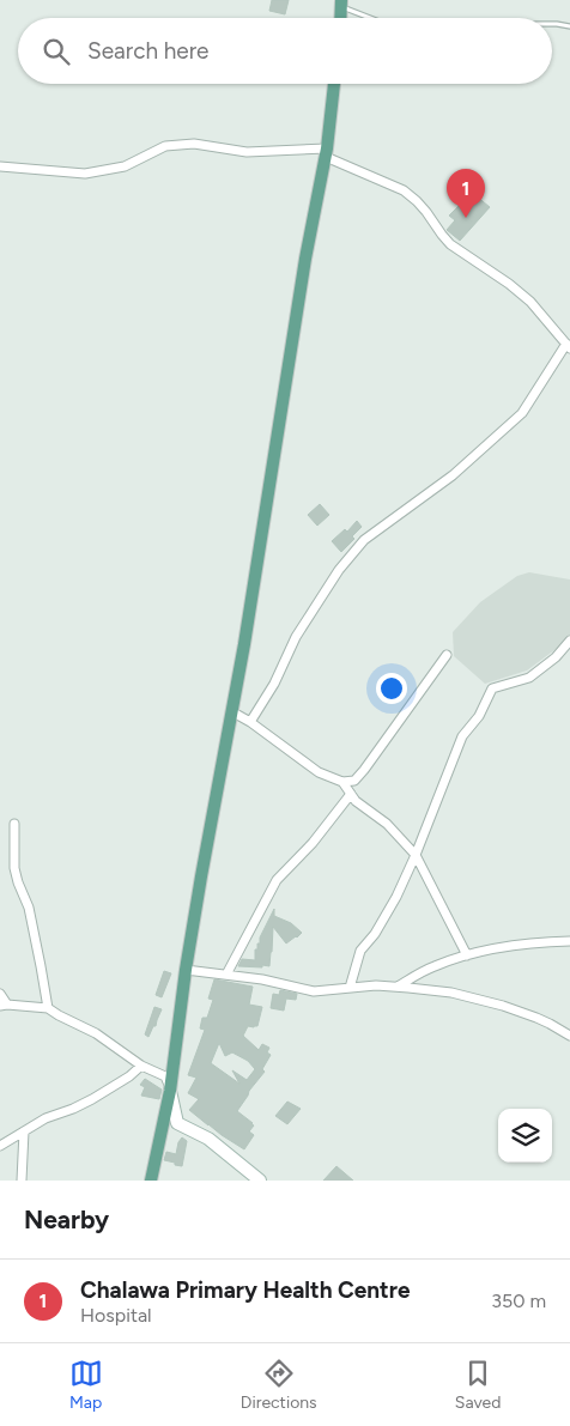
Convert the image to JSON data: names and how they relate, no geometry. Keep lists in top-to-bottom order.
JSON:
{
  "page": {
    "search": "Search here",
    "pins": "1",
    "heading": "Nearby",
    "list": [
      {
        "mark": "1",
        "name": "Chalawa Primary Health Centre",
        "note": "Hospital",
        "value": "350 m"
      }
    ],
    "nav": ["Map", "Directions", "Saved"]
  }
}
